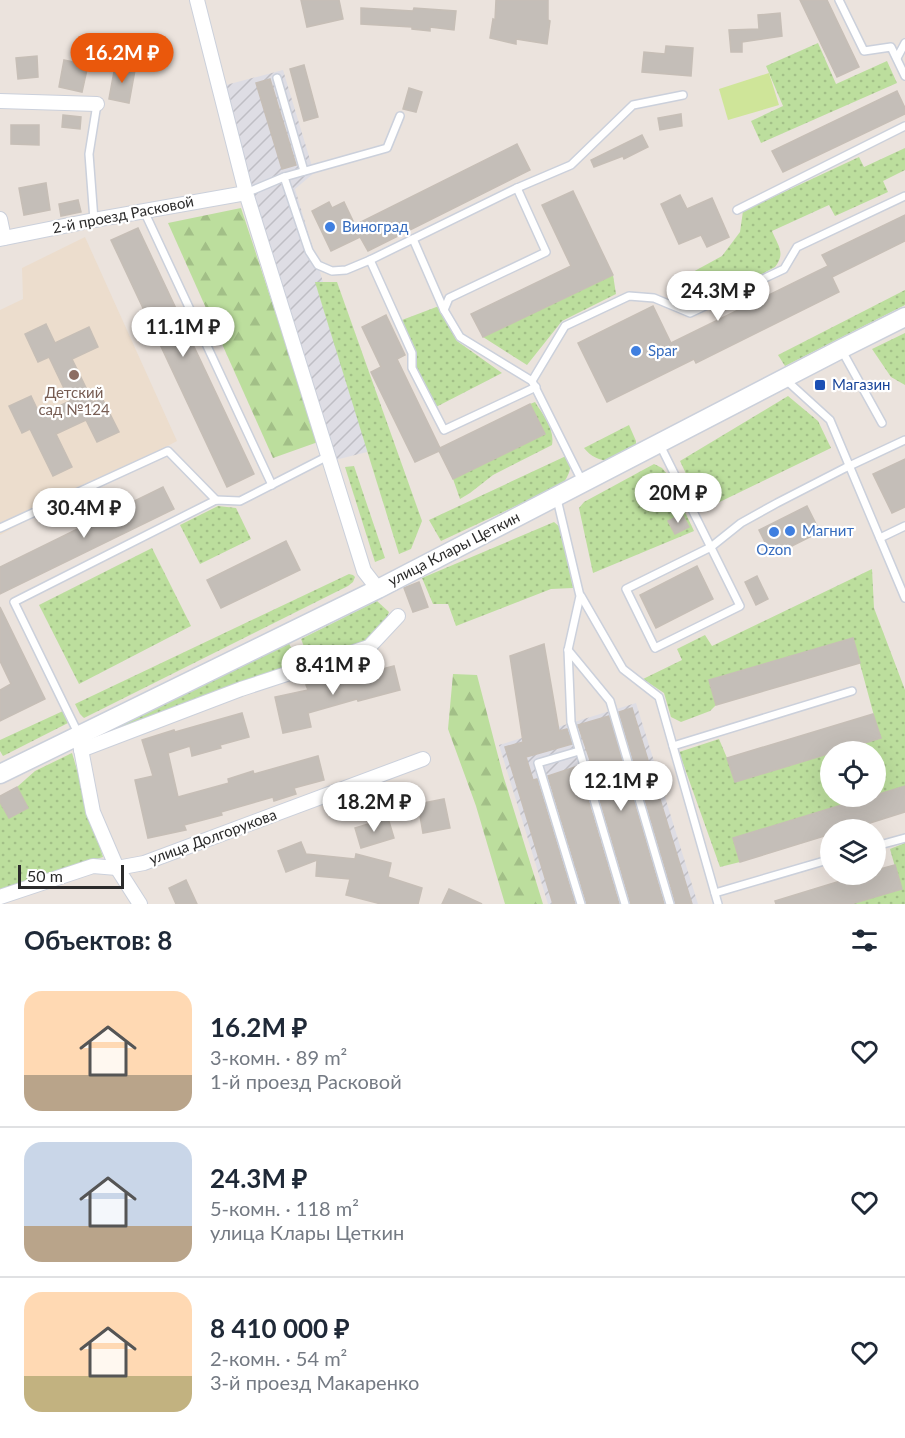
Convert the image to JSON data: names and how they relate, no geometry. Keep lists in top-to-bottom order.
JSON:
{
  "streets": {
    "main road": ["улица Клары Цеткин"],
    "street": ["2-й проезд Расковой", "улица Долгорукова"]
  },
  "places": {
    "other": [
      "Виноград",
      "Spar",
      "Детский сад №124",
      "Магнит",
      "Ozon"
    ],
    "transit": ["Магазин"]
  },
  "scale_bar": "50 m",
  "page": {
    "price": [
      "16.2M ₽",
      "24.3M ₽",
      "11.1M ₽",
      "20M ₽",
      "30.4M ₽",
      "8.41M ₽",
      "12.1M ₽",
      "18.2M ₽"
    ],
    "scale": "50 m",
    "heading": "Объектов: 8",
    "list": [
      {
        "name": "16.2M ₽",
        "note": "3-комн. · 89 m² · 1-й проезд Расковой"
      },
      {
        "name": "24.3M ₽",
        "note": "5-комн. · 118 m² · улица Клары Цеткин"
      },
      {
        "name": "8 410 000 ₽",
        "note": "2-комн. · 54 m² · 3-й проезд Макаренко"
      }
    ]
  }
}
